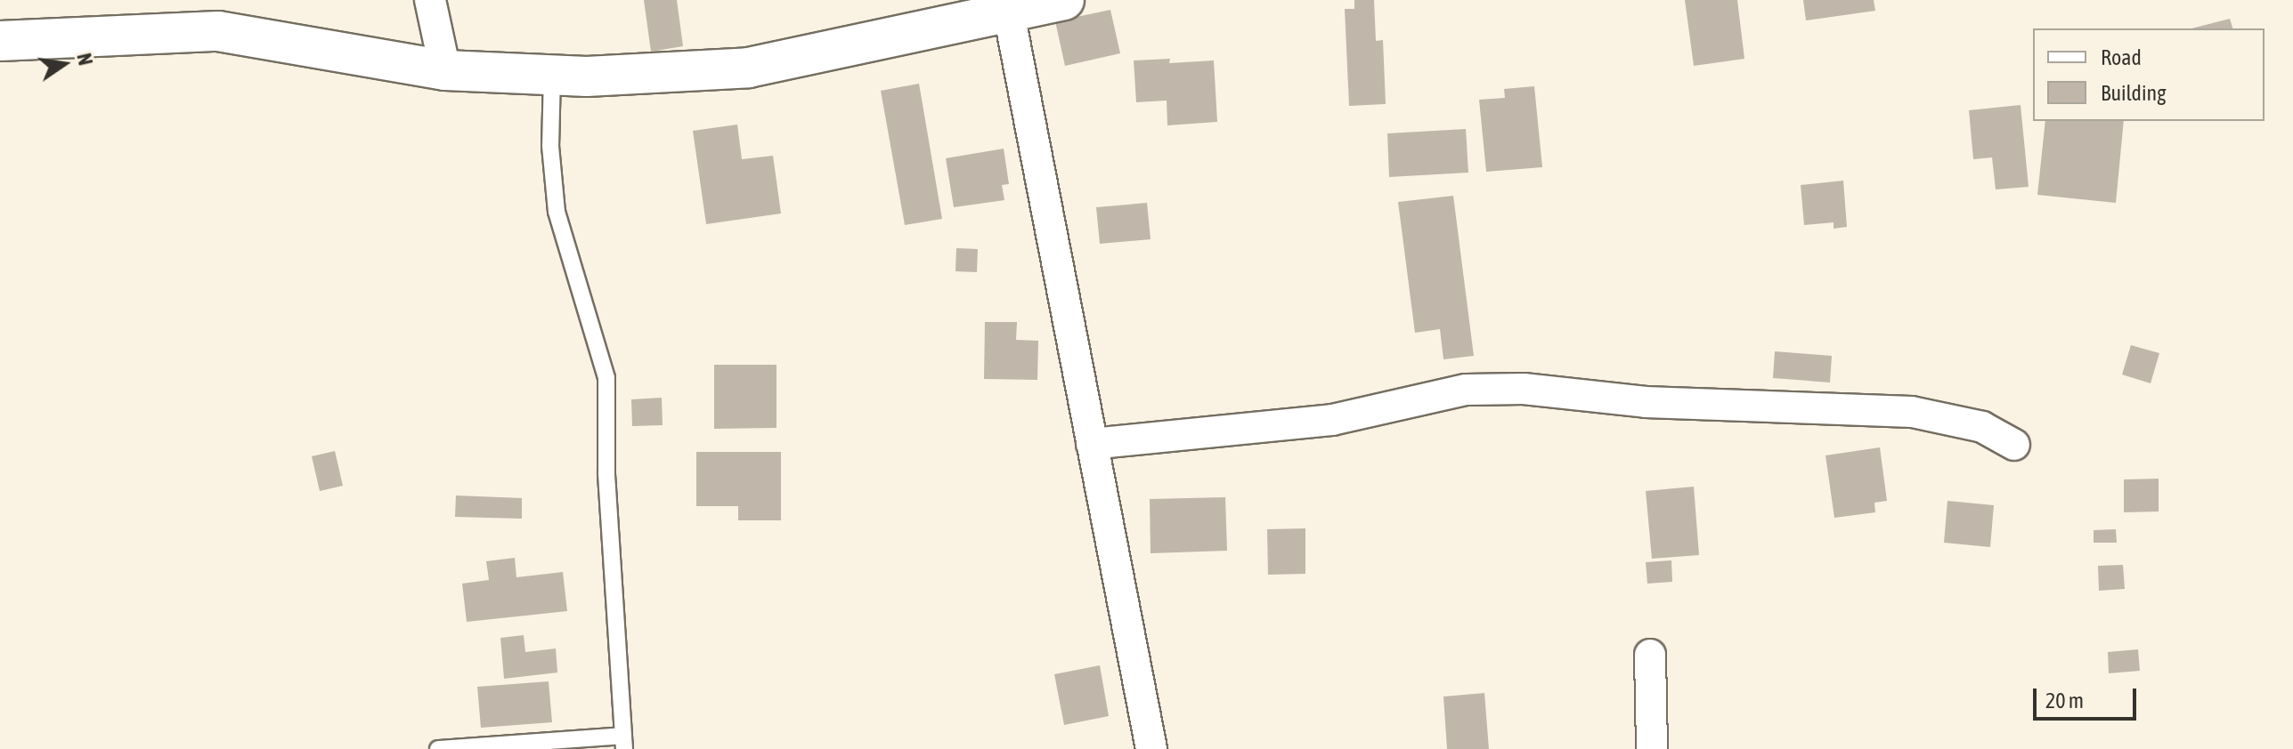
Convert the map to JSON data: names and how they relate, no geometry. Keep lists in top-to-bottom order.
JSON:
{
  "legend": ["Road", "Building"],
  "scale_bar": "20 m",
  "north": "right"
}
